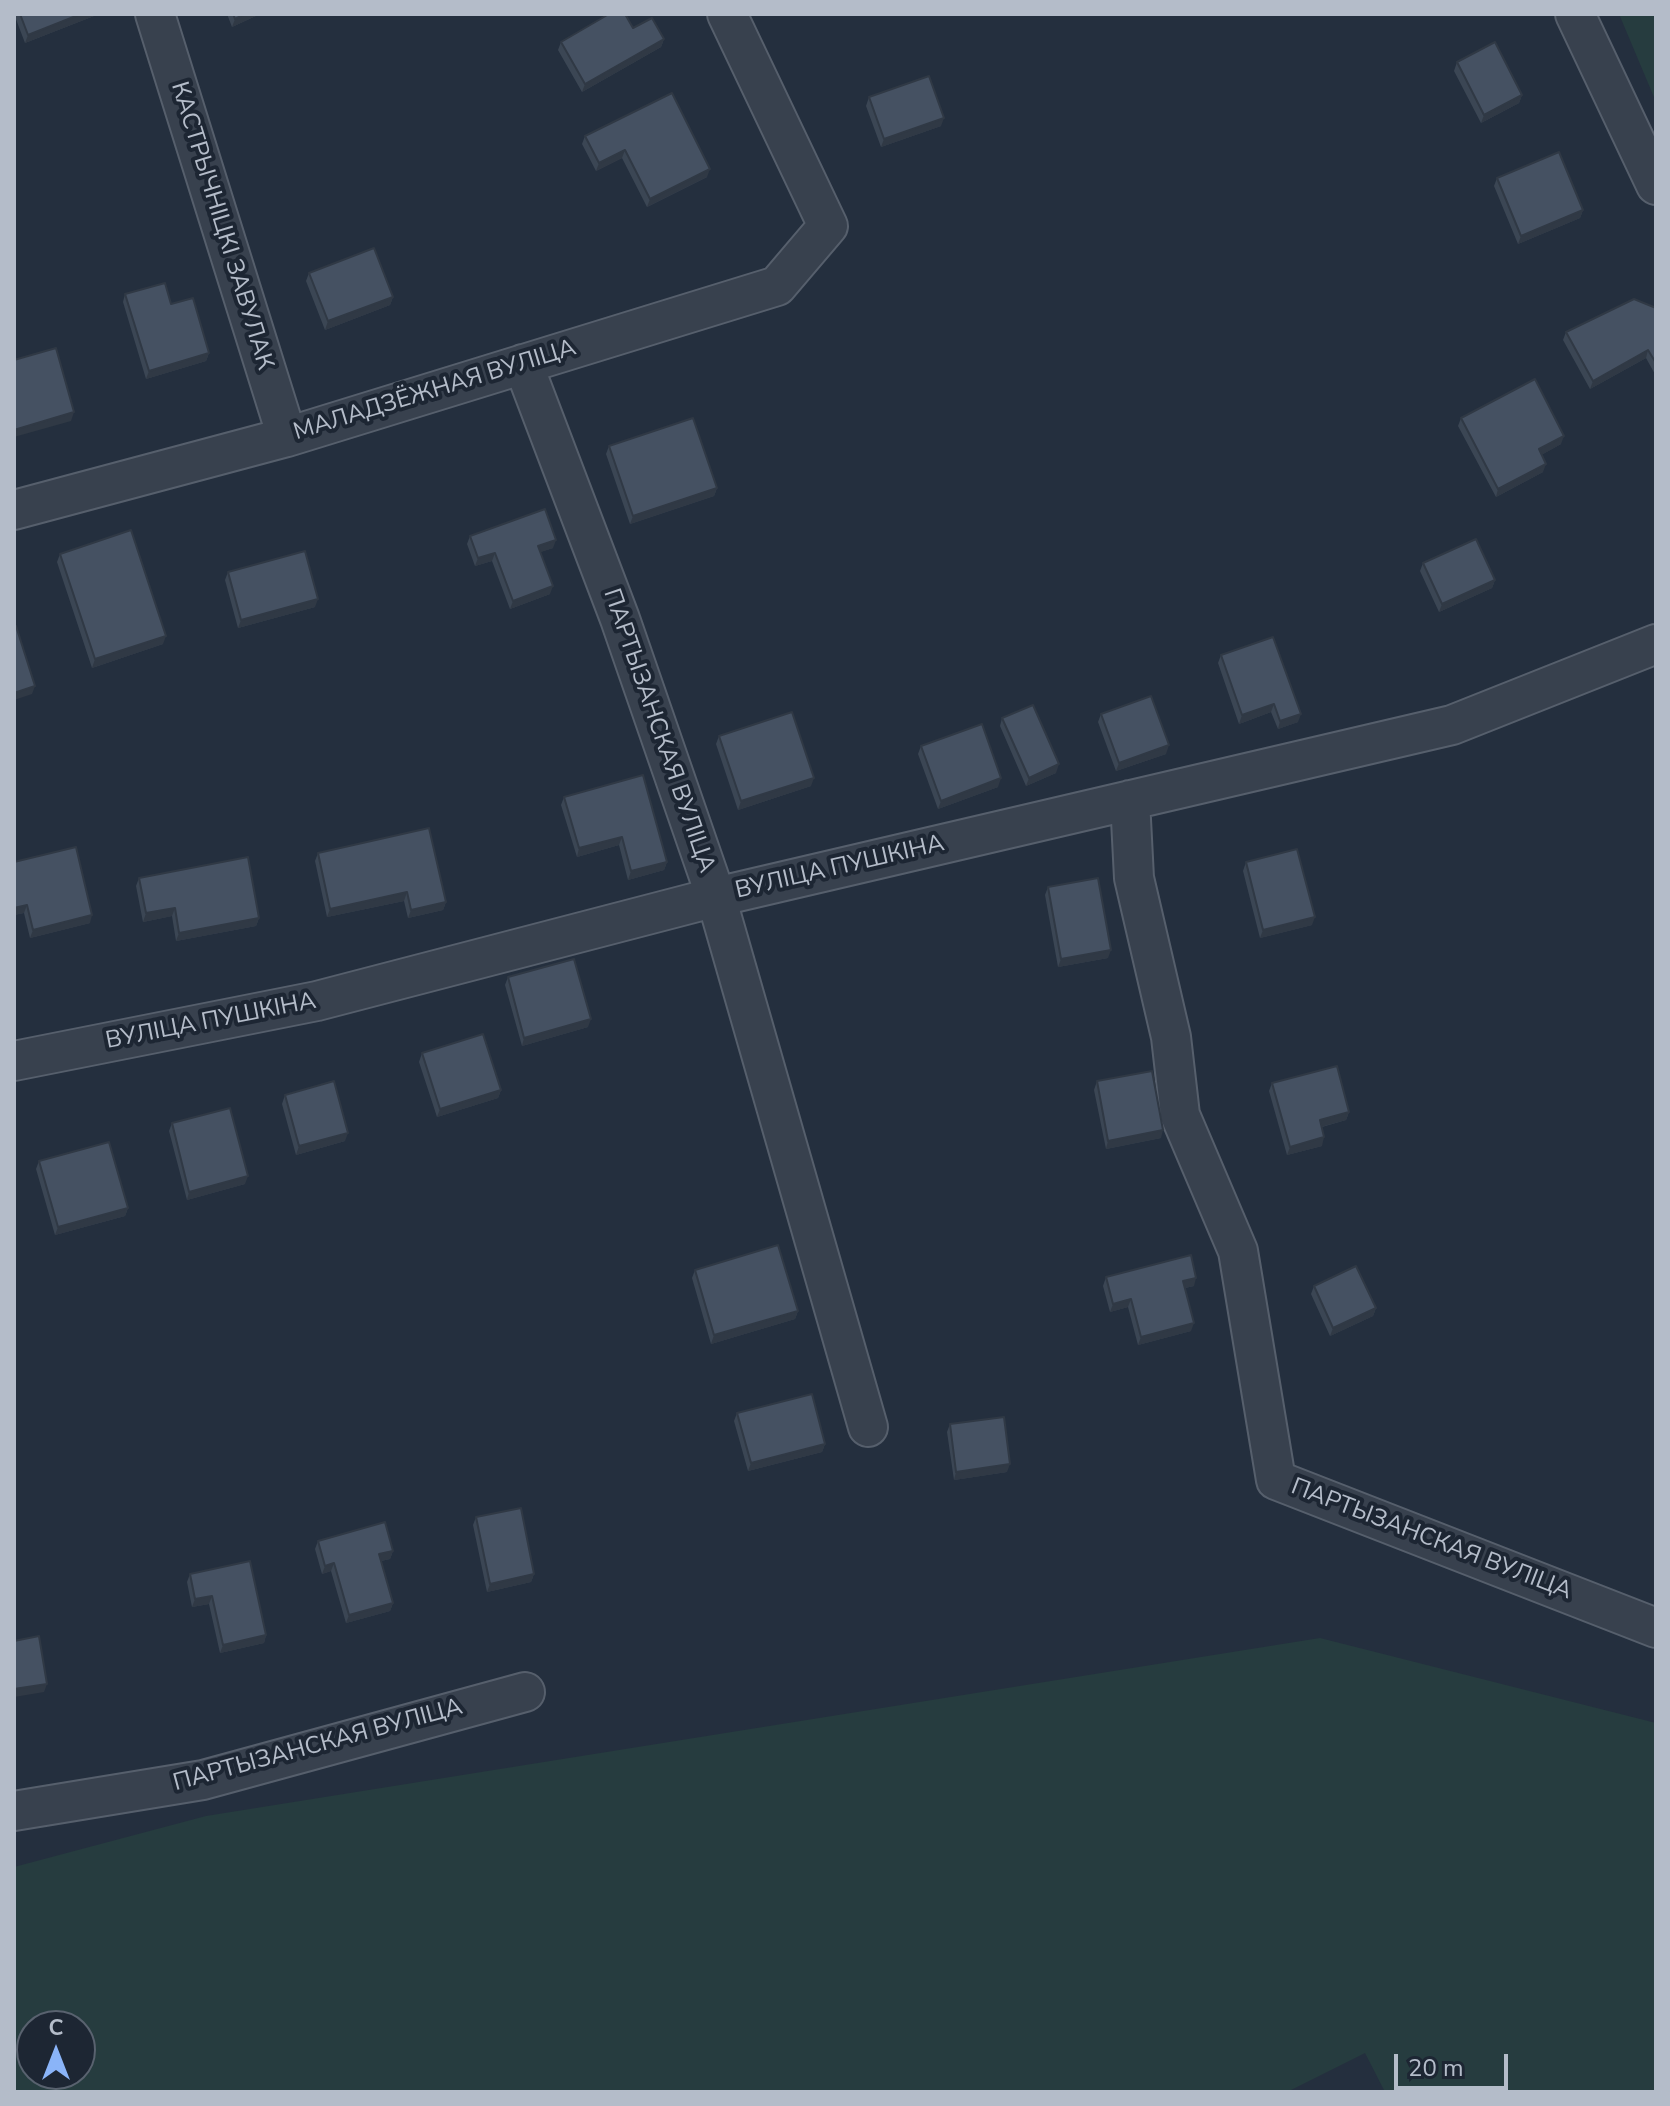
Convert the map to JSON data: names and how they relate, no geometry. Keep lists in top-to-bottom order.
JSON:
{
  "streets": {
    "street": [
      "КАСТРЫЧНІЦКІ ЗАВУЛАК",
      "МАЛАДЗЁЖНАЯ ВУЛІЦА",
      "ПАРТЫЗАНСКАЯ ВУЛІЦА",
      "ВУЛІЦА ПУШКІНА"
    ]
  },
  "crossings": [
    ["КАСТРЫЧНІЦКІ ЗАВУЛАК", "МАЛАДЗЁЖНАЯ ВУЛІЦА"],
    ["МАЛАДЗЁЖНАЯ ВУЛІЦА", "ПАРТЫЗАНСКАЯ ВУЛІЦА"],
    ["ПАРТЫЗАНСКАЯ ВУЛІЦА", "ВУЛІЦА ПУШКІНА"]
  ],
  "scale_bar": "20 m",
  "north": "top"
}
